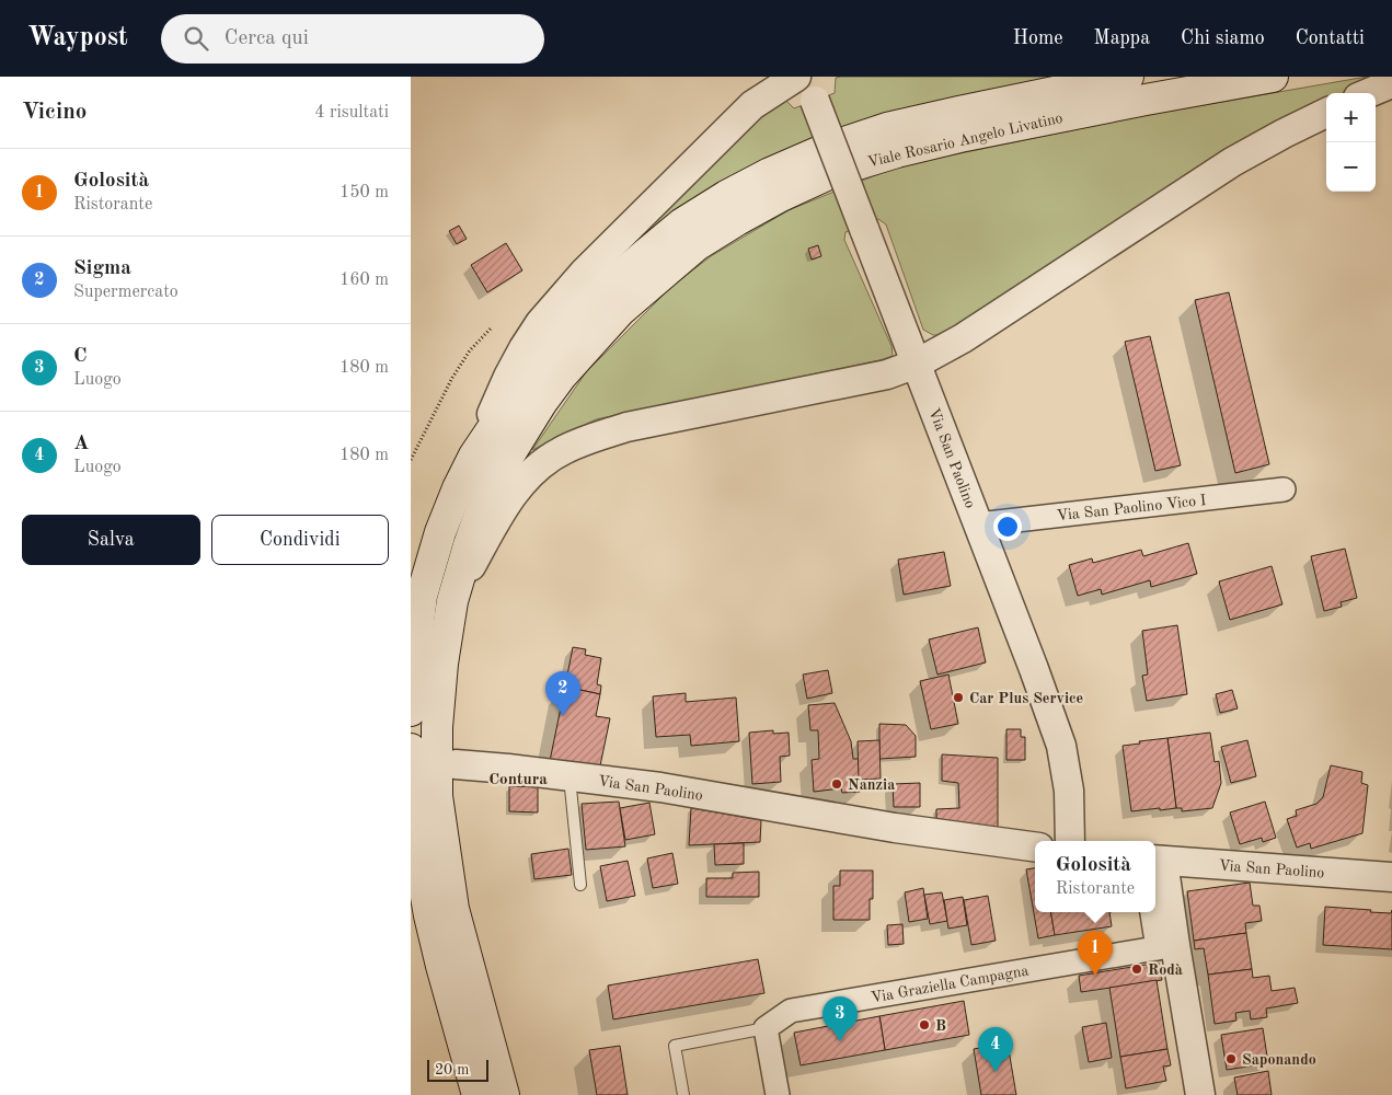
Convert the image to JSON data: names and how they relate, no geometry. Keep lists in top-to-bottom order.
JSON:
{
  "streets": {
    "main road": ["Viale Rosario Angelo Livatino"],
    "street": ["Via San Paolino", "Via San Paolino Vico I", "Via Graziella Campagna"]
  },
  "crossings": [
    ["Via San Paolino", "Via San Paolino Vico I"]
  ],
  "districts": ["Contura"],
  "places": [
    "Car Plus Service",
    "Nanzia",
    "Rodà",
    "B",
    "Saponando"
  ],
  "scale_bar": "20 m",
  "page": {
    "header": "Waypost",
    "search": "Cerca qui",
    "nav": [
      "Home",
      "Mappa",
      "Chi siamo",
      "Contatti"
    ],
    "heading": ["Vicino", "4 risultati"],
    "map_buttons": ["+", "−"],
    "list": [
      {
        "mark": "1",
        "name": "Golosità",
        "note": "Ristorante",
        "value": "150 m"
      },
      {
        "mark": "2",
        "name": "Sigma",
        "note": "Supermercato",
        "value": "160 m"
      },
      {
        "mark": "3",
        "name": "C",
        "note": "Luogo",
        "value": "180 m"
      },
      {
        "mark": "4",
        "name": "A",
        "note": "Luogo",
        "value": "180 m"
      }
    ],
    "buttons": ["Salva", "Condividi"],
    "pins": [
      "2",
      "1",
      "3",
      "4"
    ],
    "popup": ["Golosità", "Ristorante"],
    "scale": "20 m"
  }
}
